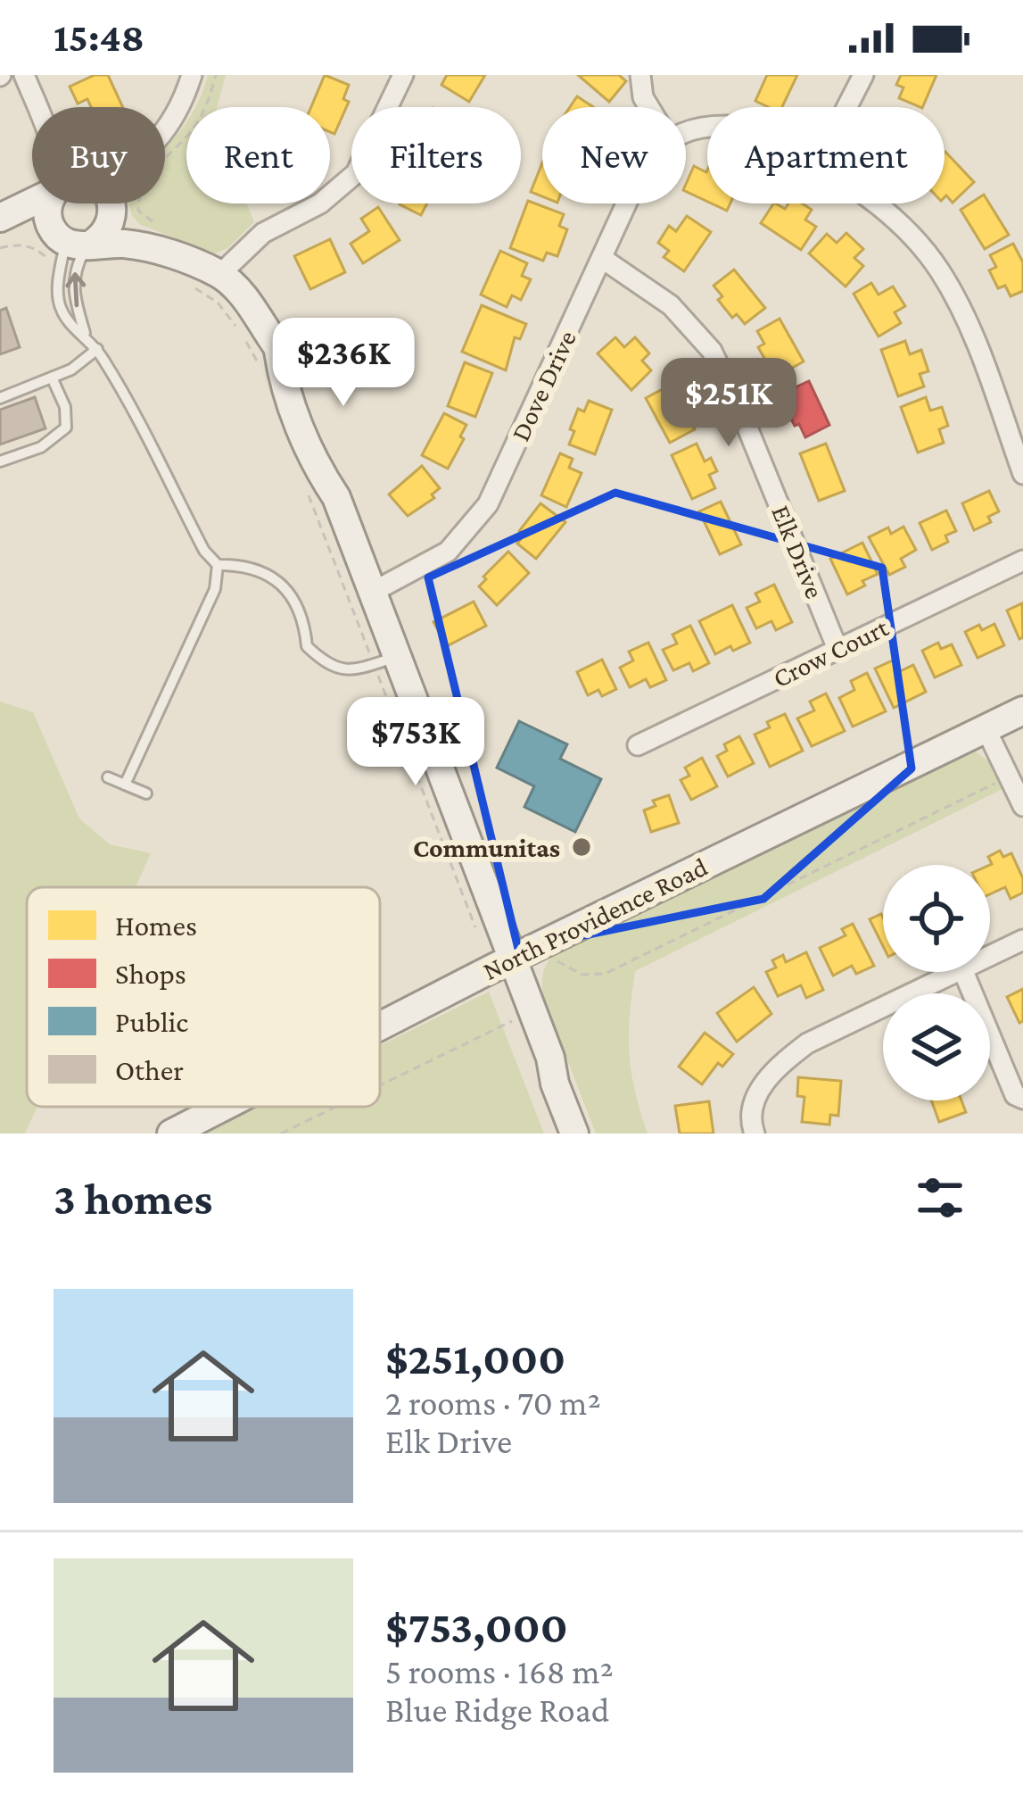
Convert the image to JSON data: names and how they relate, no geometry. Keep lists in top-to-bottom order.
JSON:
{
  "streets": {
    "street": [
      "Dove Drive",
      "Elk Drive",
      "Crow Court",
      "North Providence Road"
    ]
  },
  "crossings": [
    ["Dove Drive", "Elk Drive"],
    ["Elk Drive", "Crow Court"]
  ],
  "places": ["Communitas"],
  "legend": [
    "Homes",
    "Shops",
    "Public",
    "Other"
  ],
  "page": {
    "status": "15:48",
    "chip": [
      "Buy",
      "Rent",
      "Filters",
      "New",
      "Apartment"
    ],
    "price": ["$236K", "$251K", "$753K"],
    "heading": "3 homes",
    "list": [
      {
        "name": "$251,000",
        "note": "2 rooms · 70 m² · Elk Drive"
      },
      {
        "name": "$753,000",
        "note": "5 rooms · 168 m² · Blue Ridge Road"
      }
    ]
  }
}
